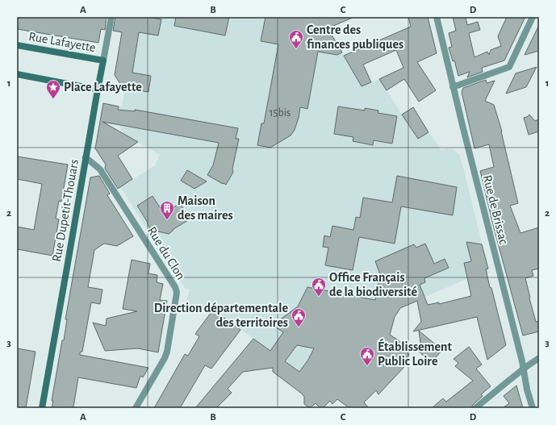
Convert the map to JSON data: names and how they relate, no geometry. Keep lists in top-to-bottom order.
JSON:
{
  "streets": {
    "street": [
      "Rue Lafayette",
      "Rue de Brissac",
      "Rue Dupetit-Thouars",
      "Rue du Clon"
    ]
  },
  "crossings": [
    ["Rue Lafayette", "Rue Dupetit-Thouars"],
    ["Rue Dupetit-Thouars", "Rue du Clon"]
  ],
  "places": {
    "public building": [
      "Centre des finances publiques",
      "Office Français de la biodiversité",
      "Direction départementale des territoires",
      "Établissement Public Loire"
    ],
    "place": ["Place Lafayette"],
    "building": ["Maison des maires"]
  },
  "house_numbers": ["15bis"],
  "grid": {
    "columns": [
      "A",
      "B",
      "C",
      "D"
    ],
    "rows": ["1", "2", "3"]
  }
}
